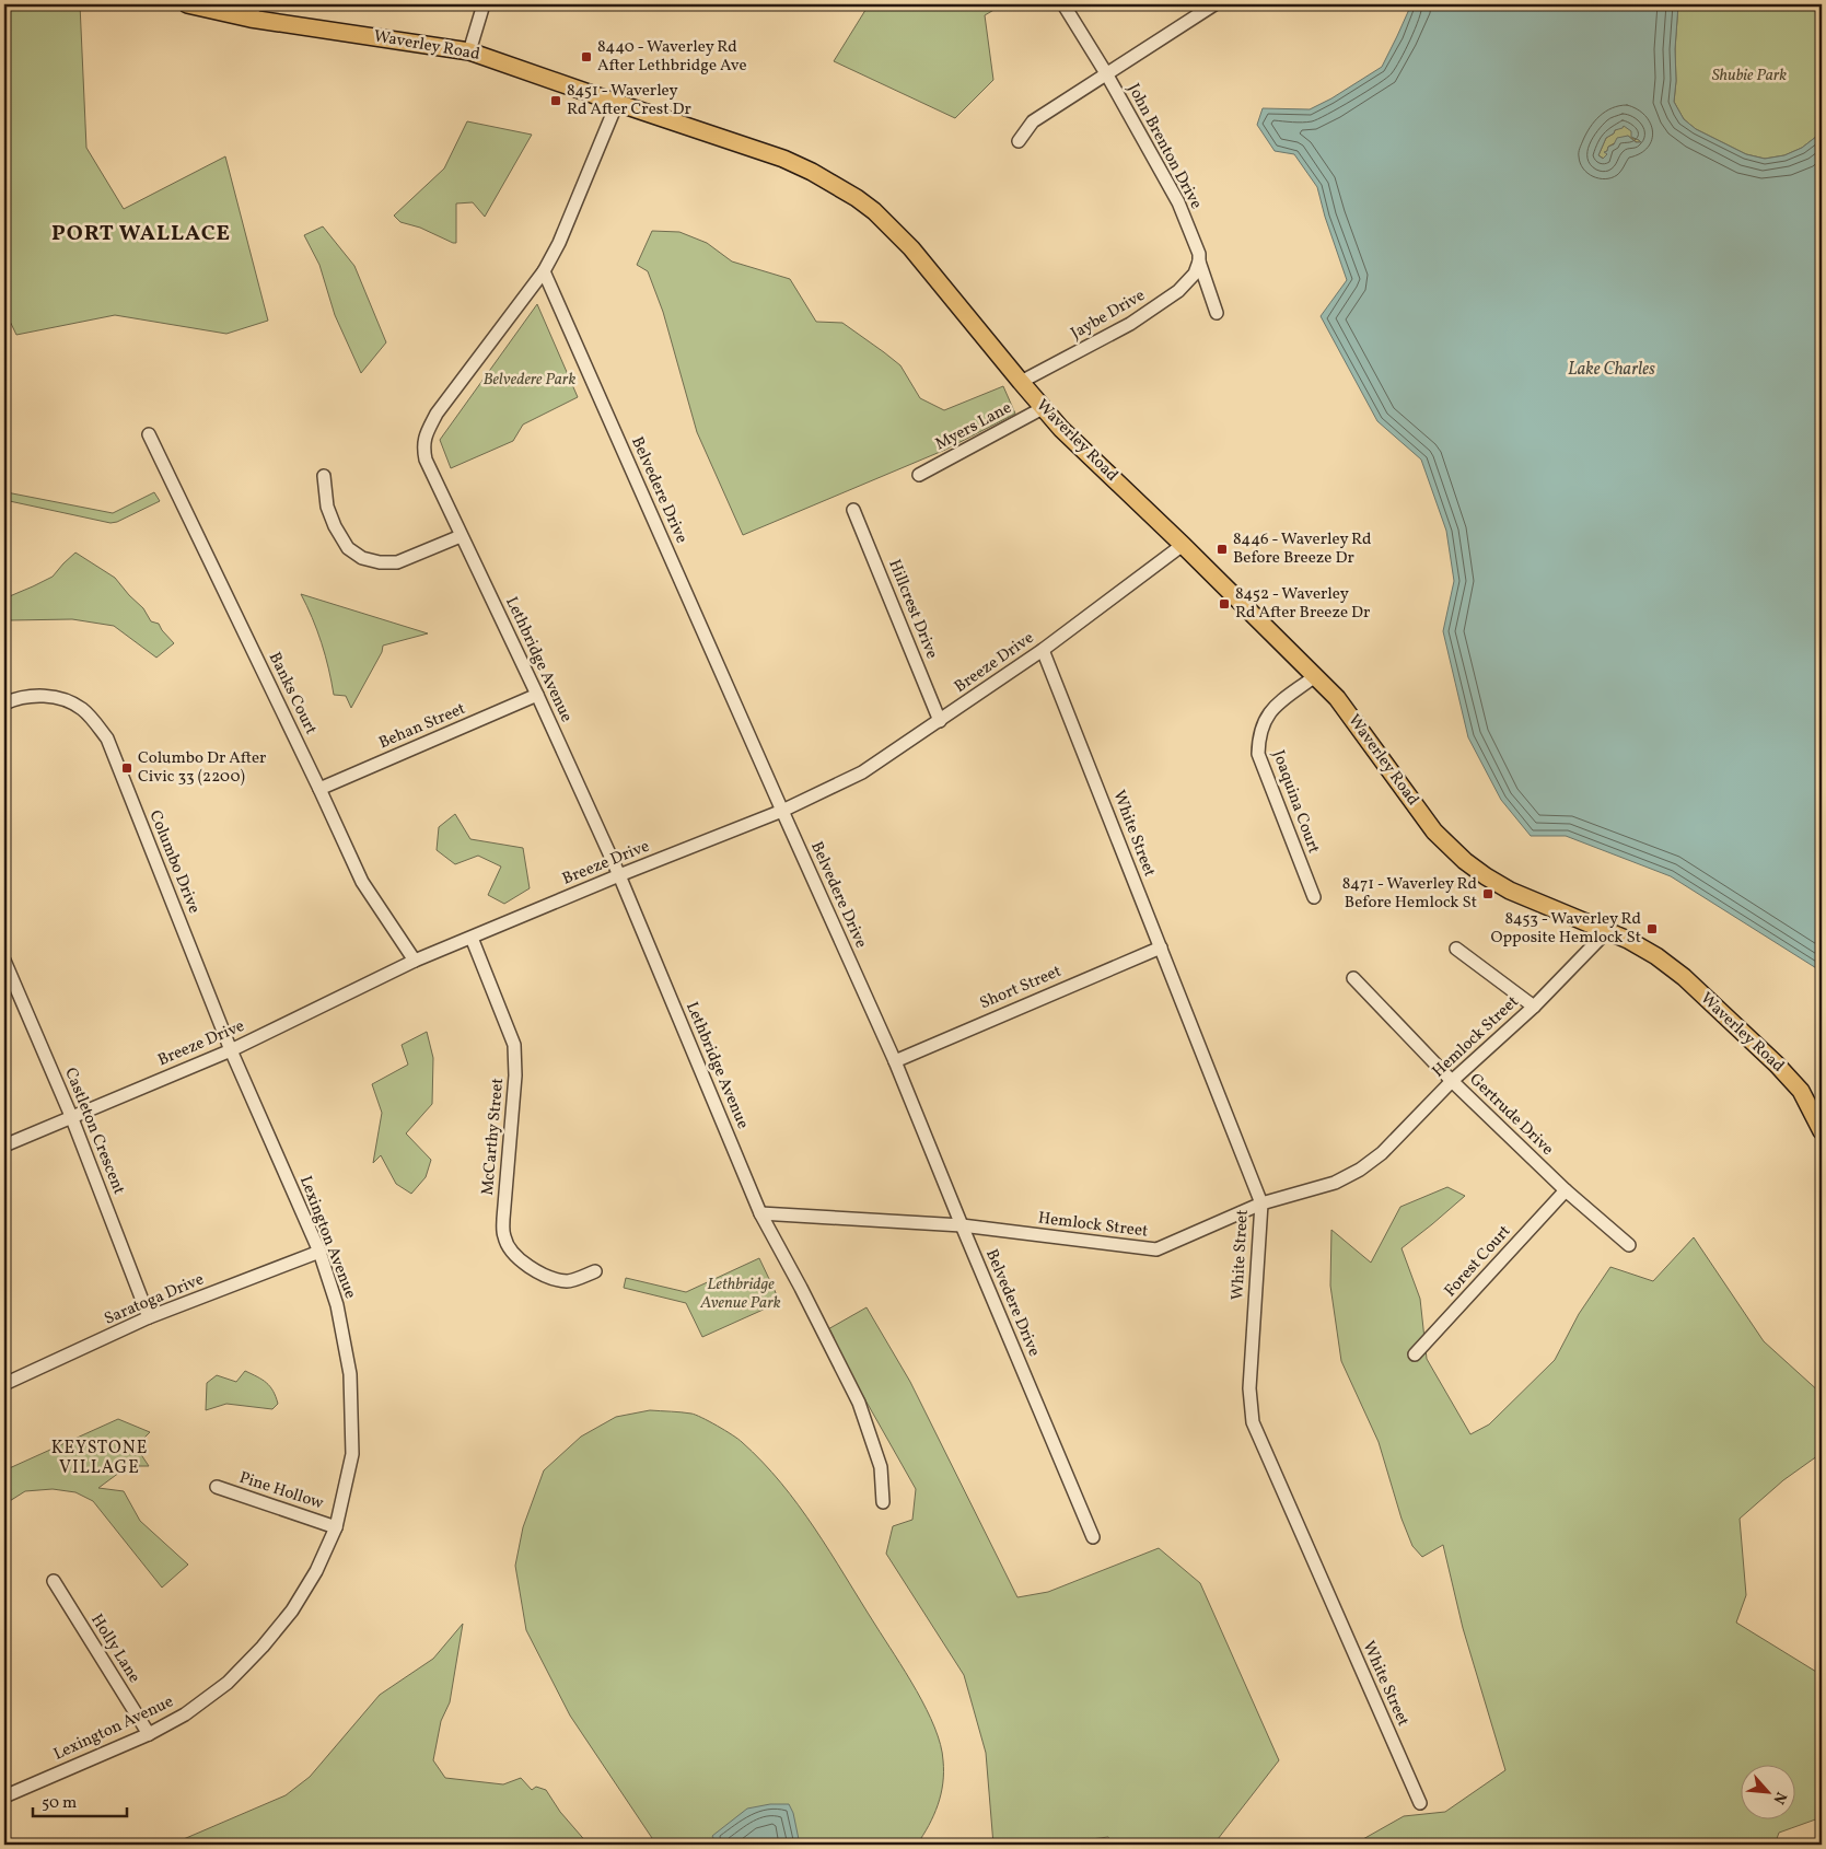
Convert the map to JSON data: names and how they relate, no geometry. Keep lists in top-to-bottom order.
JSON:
{
  "streets": {
    "main road": ["Waverley Road"],
    "street": [
      "John Brenton Drive",
      "Jaybe Drive",
      "Myers Lane",
      "Belvedere Drive",
      "Hillcrest Drive",
      "Lethbridge Avenue",
      "Breeze Drive",
      "Banks Court",
      "Behan Street",
      "Joaquina Court",
      "White Street",
      "Columbo Drive",
      "Short Street",
      "Hemlock Street",
      "Gertrude Drive",
      "Castleton Crescent",
      "McCarthy Street",
      "Lexington Avenue",
      "Forest Court",
      "Saratoga Drive",
      "Pine Hollow",
      "Holly Lane"
    ]
  },
  "crossings": [
    ["Waverley Road", "Jaybe Drive"],
    ["Waverley Road", "Myers Lane"],
    ["Waverley Road", "Lethbridge Avenue"],
    ["Waverley Road", "Breeze Drive"],
    ["Waverley Road", "Joaquina Court"],
    ["Waverley Road", "Hemlock Street"],
    ["John Brenton Drive", "Jaybe Drive"],
    ["Belvedere Drive", "Lethbridge Avenue"],
    ["Belvedere Drive", "Breeze Drive"],
    ["Belvedere Drive", "Short Street"],
    ["Belvedere Drive", "Hemlock Street"],
    ["Hillcrest Drive", "Breeze Drive"],
    ["Lethbridge Avenue", "Breeze Drive"],
    ["Lethbridge Avenue", "Behan Street"],
    ["Lethbridge Avenue", "Hemlock Street"],
    ["Breeze Drive", "Banks Court"],
    ["Breeze Drive", "White Street"],
    ["Breeze Drive", "Columbo Drive"],
    ["Breeze Drive", "Castleton Crescent"],
    ["Breeze Drive", "McCarthy Street"],
    ["Breeze Drive", "Lexington Avenue"],
    ["Banks Court", "Behan Street"],
    ["White Street", "Short Street"],
    ["White Street", "Hemlock Street"],
    ["Columbo Drive", "Lexington Avenue"],
    ["Hemlock Street", "Gertrude Drive"],
    ["Gertrude Drive", "Forest Court"],
    ["Castleton Crescent", "Saratoga Drive"],
    ["Lexington Avenue", "Saratoga Drive"],
    ["Lexington Avenue", "Pine Hollow"],
    ["Lexington Avenue", "Holly Lane"]
  ],
  "districts": ["PORT WALLACE", "KEYSTONE VILLAGE"],
  "water": ["Lake Charles"],
  "parks": ["Shubie Park", "Belvedere Park", "Lethbridge Avenue Park"],
  "places": {
    "transit": [
      "8440 - Waverley Rd After Lethbridge Ave",
      "8451 - Waverley Rd After Crest Dr",
      "8446 - Waverley Rd Before Breeze Dr",
      "8452 - Waverley Rd After Breeze Dr",
      "Columbo Dr After Civic 33 (2200)",
      "8471 - Waverley Rd Before Hemlock St",
      "8453 - Waverley Rd Opposite Hemlock St"
    ]
  },
  "scale_bar": "50 m",
  "north": "bottom right"
}
